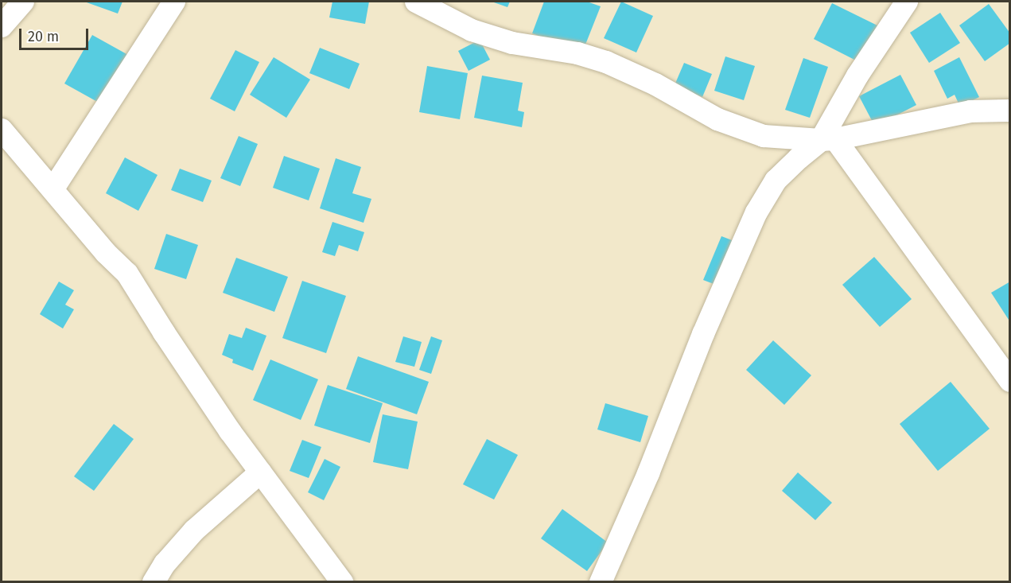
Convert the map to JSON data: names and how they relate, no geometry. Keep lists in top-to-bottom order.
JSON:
{
  "scale_bar": "20 m"
}
